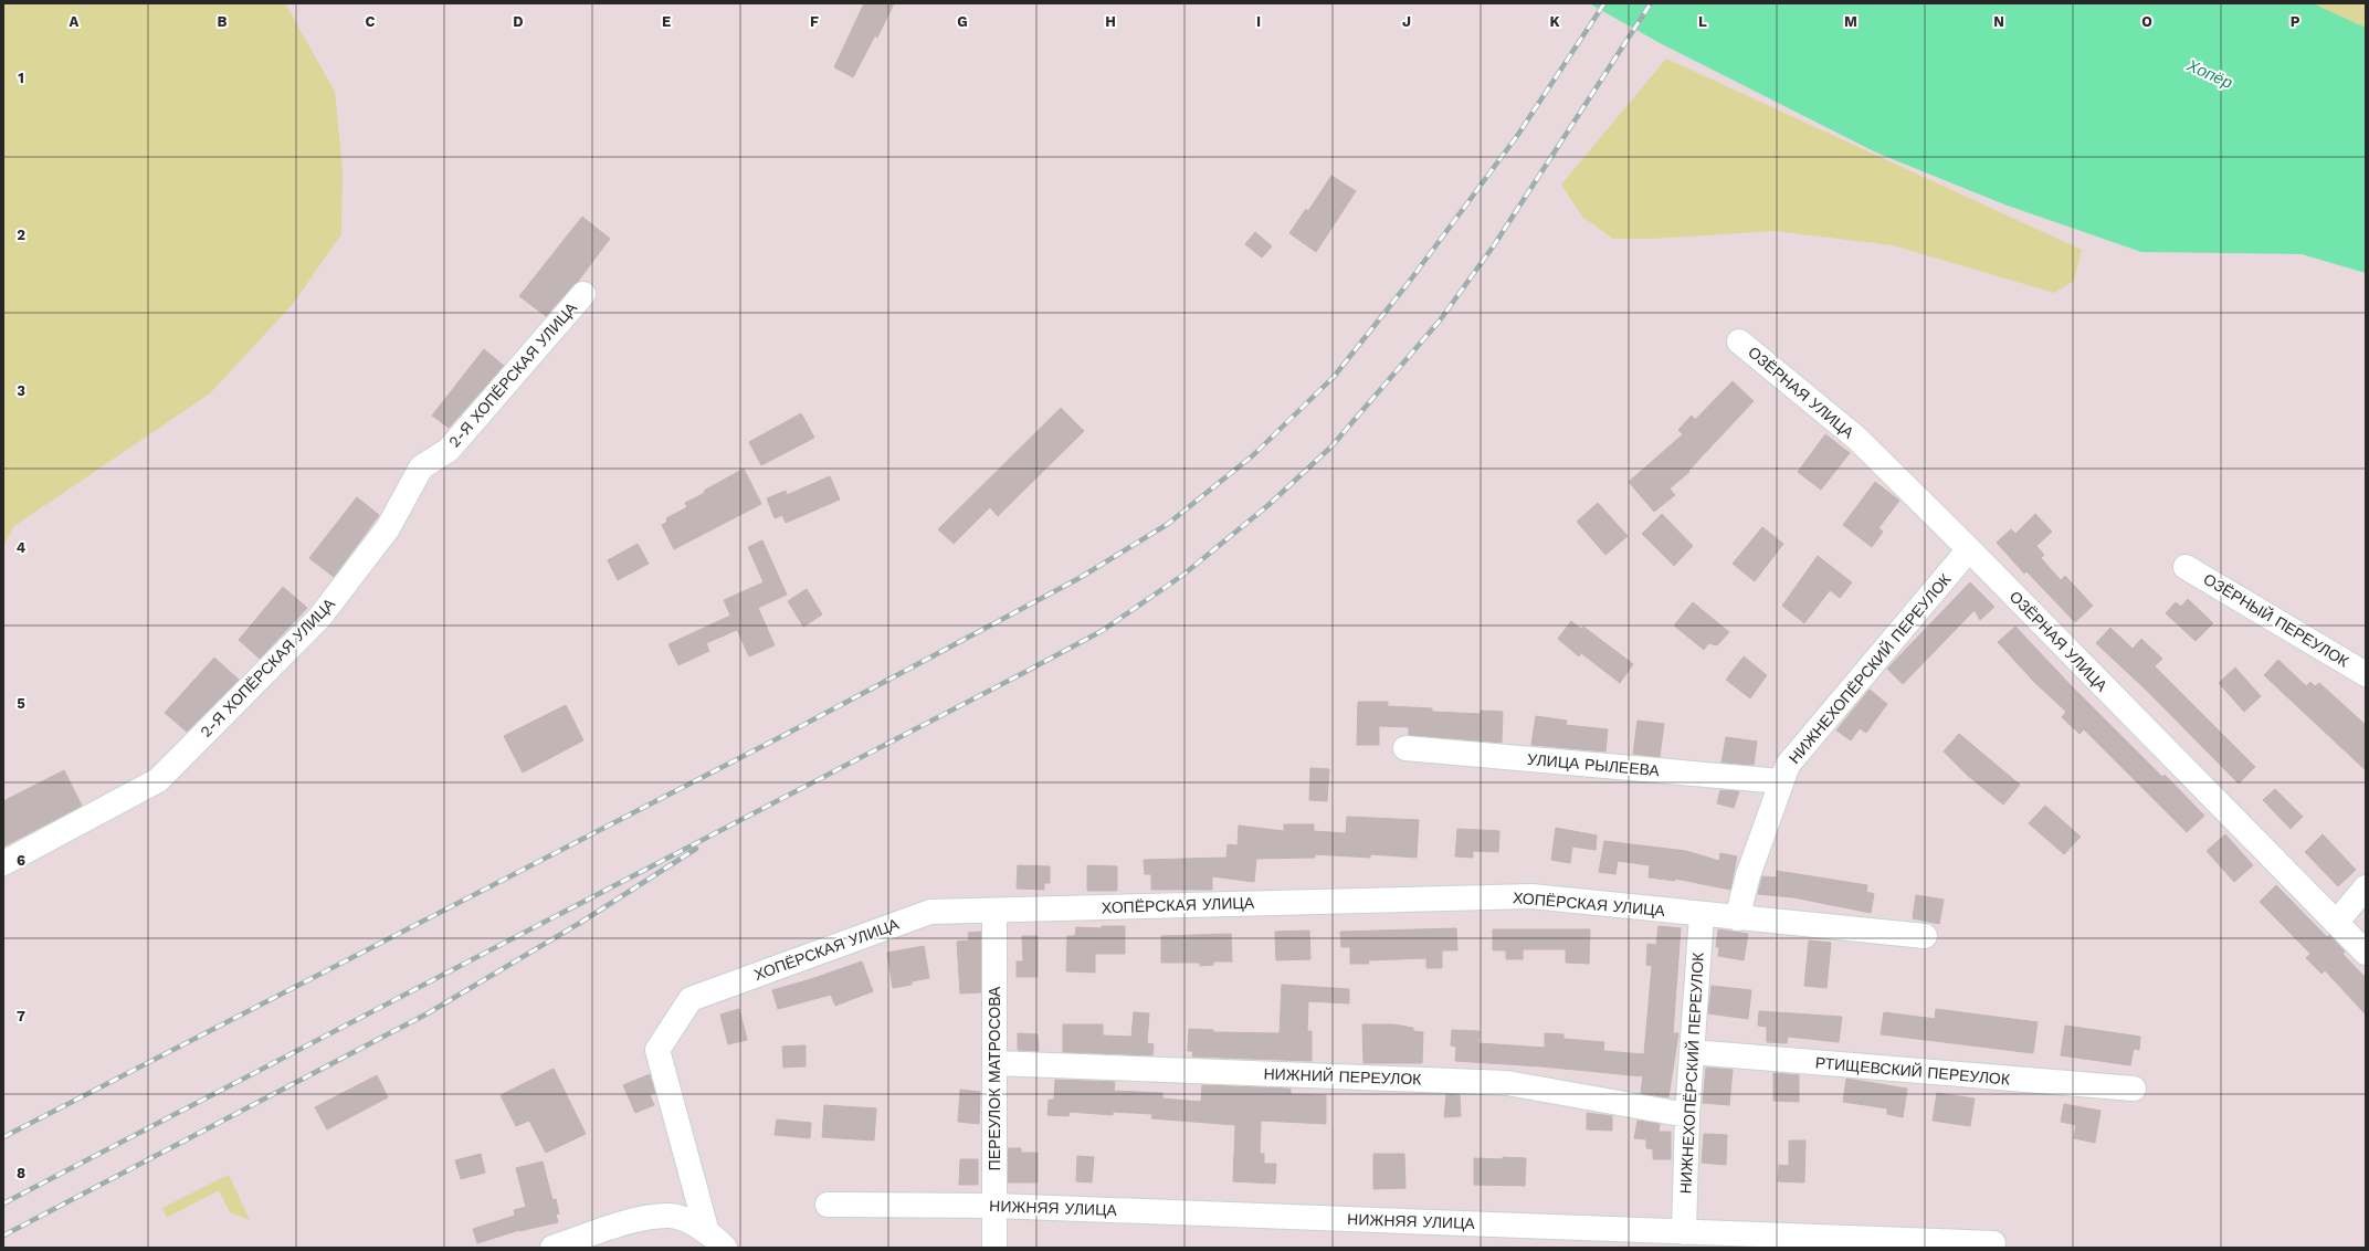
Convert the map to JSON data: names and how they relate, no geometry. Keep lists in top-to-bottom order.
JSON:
{
  "streets": {
    "street": [
      "2-Я ХОПЁРСКАЯ УЛИЦА",
      "ОЗЁРНАЯ УЛИЦА",
      "ОЗЁРНЫЙ ПЕРЕУЛОК",
      "НИЖНЕХОПЁРСКИЙ ПЕРЕУЛОК",
      "УЛИЦА РЫЛЕЕВА",
      "ХОПЁРСКАЯ УЛИЦА",
      "РТИЩЕВСКИЙ ПЕРЕУЛОК",
      "НИЖНИЙ ПЕРЕУЛОК",
      "ПЕРЕУЛОК МАТРОСОВА",
      "НИЖНЯЯ УЛИЦА"
    ]
  },
  "crossings": [
    ["ОЗЁРНАЯ УЛИЦА", "НИЖНЕХОПЁРСКИЙ ПЕРЕУЛОК"],
    ["НИЖНЕХОПЁРСКИЙ ПЕРЕУЛОК", "УЛИЦА РЫЛЕЕВА"],
    ["НИЖНЕХОПЁРСКИЙ ПЕРЕУЛОК", "ХОПЁРСКАЯ УЛИЦА"],
    ["НИЖНЕХОПЁРСКИЙ ПЕРЕУЛОК", "РТИЩЕВСКИЙ ПЕРЕУЛОК"],
    ["НИЖНЕХОПЁРСКИЙ ПЕРЕУЛОК", "НИЖНИЙ ПЕРЕУЛОК"],
    ["НИЖНЕХОПЁРСКИЙ ПЕРЕУЛОК", "НИЖНЯЯ УЛИЦА"],
    ["ХОПЁРСКАЯ УЛИЦА", "ПЕРЕУЛОК МАТРОСОВА"],
    ["НИЖНИЙ ПЕРЕУЛОК", "ПЕРЕУЛОК МАТРОСОВА"],
    ["ПЕРЕУЛОК МАТРОСОВА", "НИЖНЯЯ УЛИЦА"]
  ],
  "water": ["Хопёр"],
  "grid": {
    "columns": [
      "A",
      "B",
      "C",
      "D",
      "E",
      "F",
      "G",
      "H",
      "I",
      "J",
      "K",
      "L",
      "M",
      "N",
      "O",
      "P"
    ],
    "rows": [
      "1",
      "2",
      "3",
      "4",
      "5",
      "6",
      "7",
      "8"
    ]
  }
}
